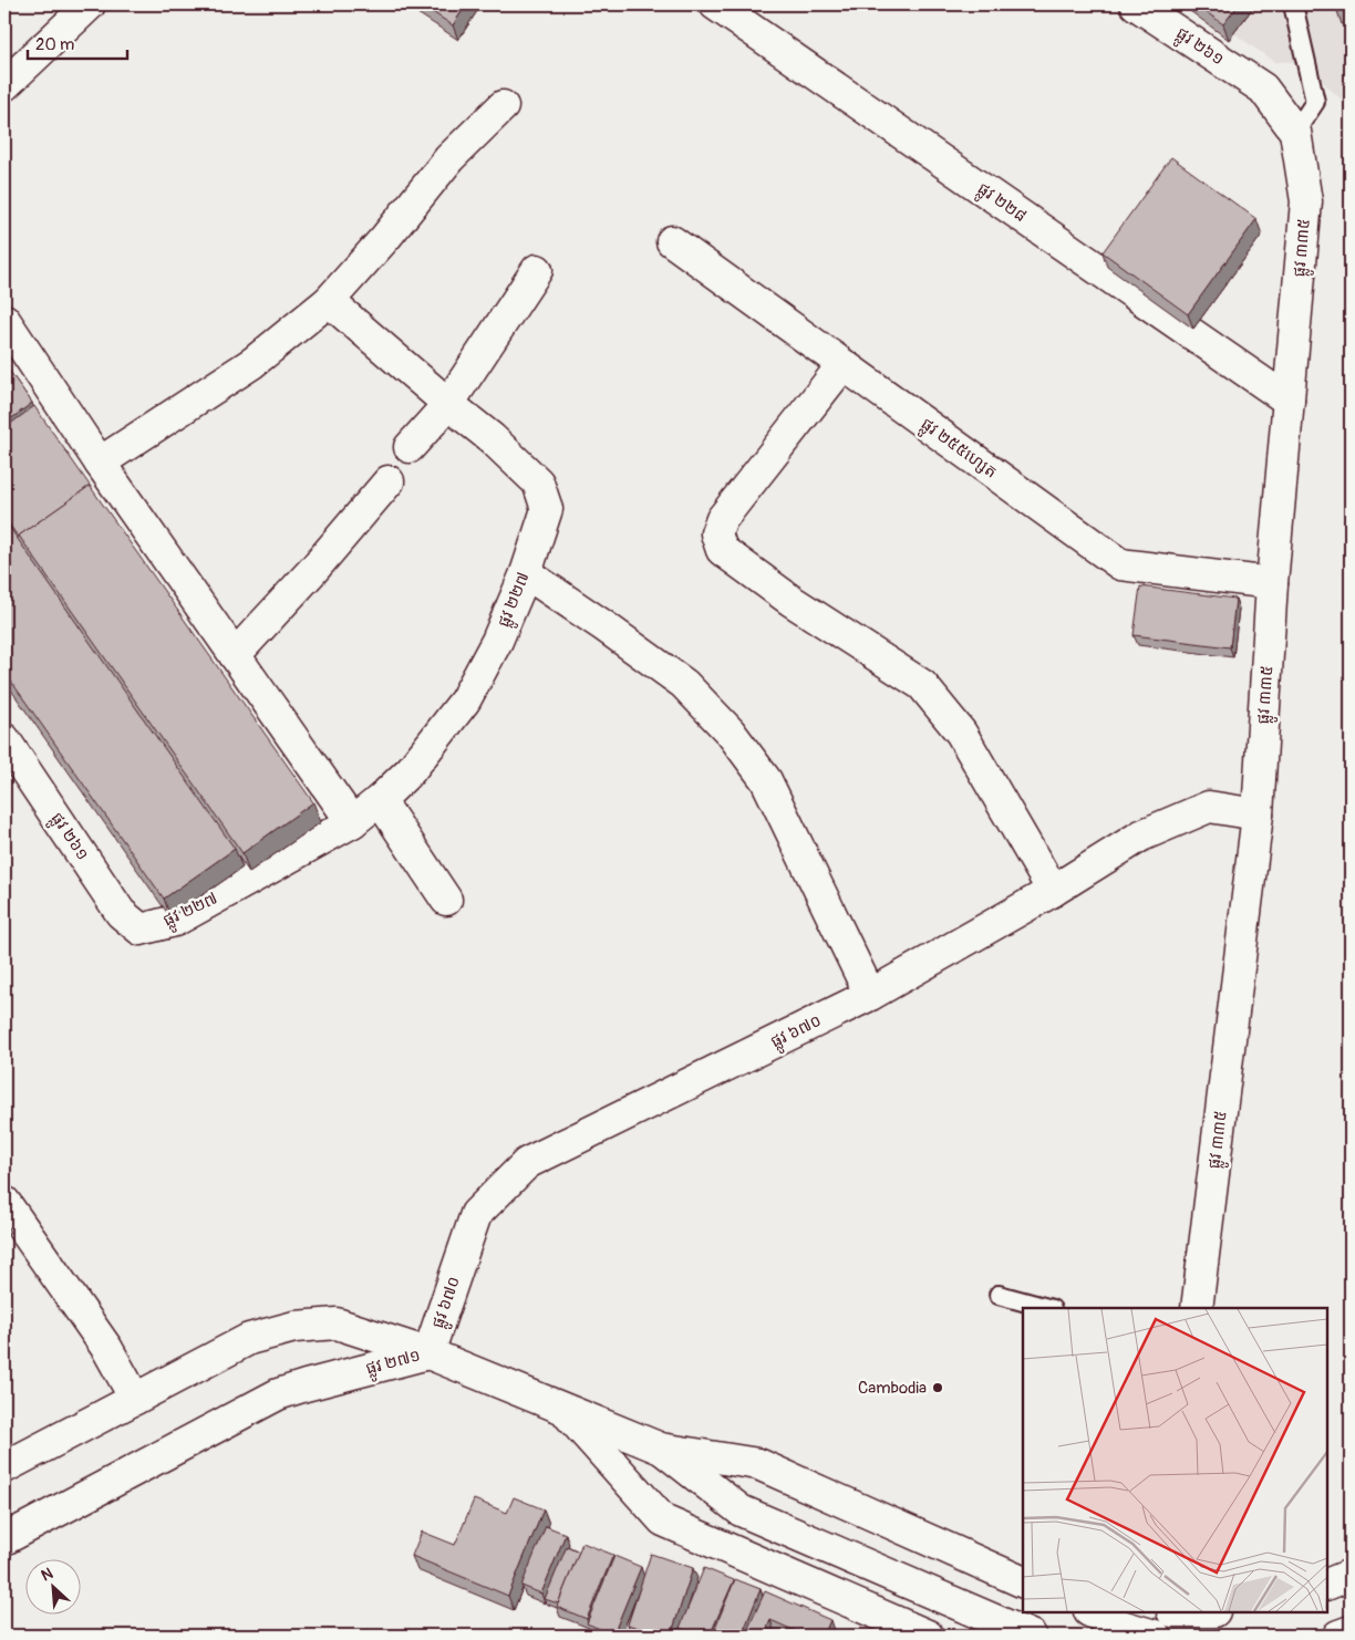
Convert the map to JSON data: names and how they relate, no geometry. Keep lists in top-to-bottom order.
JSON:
{
  "streets": {
    "street": [
      "ផ្លូវ ២៦១",
      "ផ្លូវ ២២៨",
      "ផ្លូវ ៣៣៥",
      "ផ្លូវ ២៥៥ហ្សេត",
      "ផ្លូវ ២២៧",
      "ផ្លូវ ៦៧០",
      "ផ្លូវ ២៧១"
    ]
  },
  "crossings": [
    ["ផ្លូវ ២៦១", "ផ្លូវ ៣៣៥"],
    ["ផ្លូវ ២៦១", "ផ្លូវ ២២៧"],
    ["ផ្លូវ ២២៨", "ផ្លូវ ៣៣៥"],
    ["ផ្លូវ ៣៣៥", "ផ្លូវ ២៥៥ហ្សេត"],
    ["ផ្លូវ ៣៣៥", "ផ្លូវ ៦៧០"],
    ["ផ្លូវ ៦៧០", "ផ្លូវ ២៧១"]
  ],
  "places": ["Cambodia"],
  "scale_bar": "20 m",
  "north": "top left"
}
